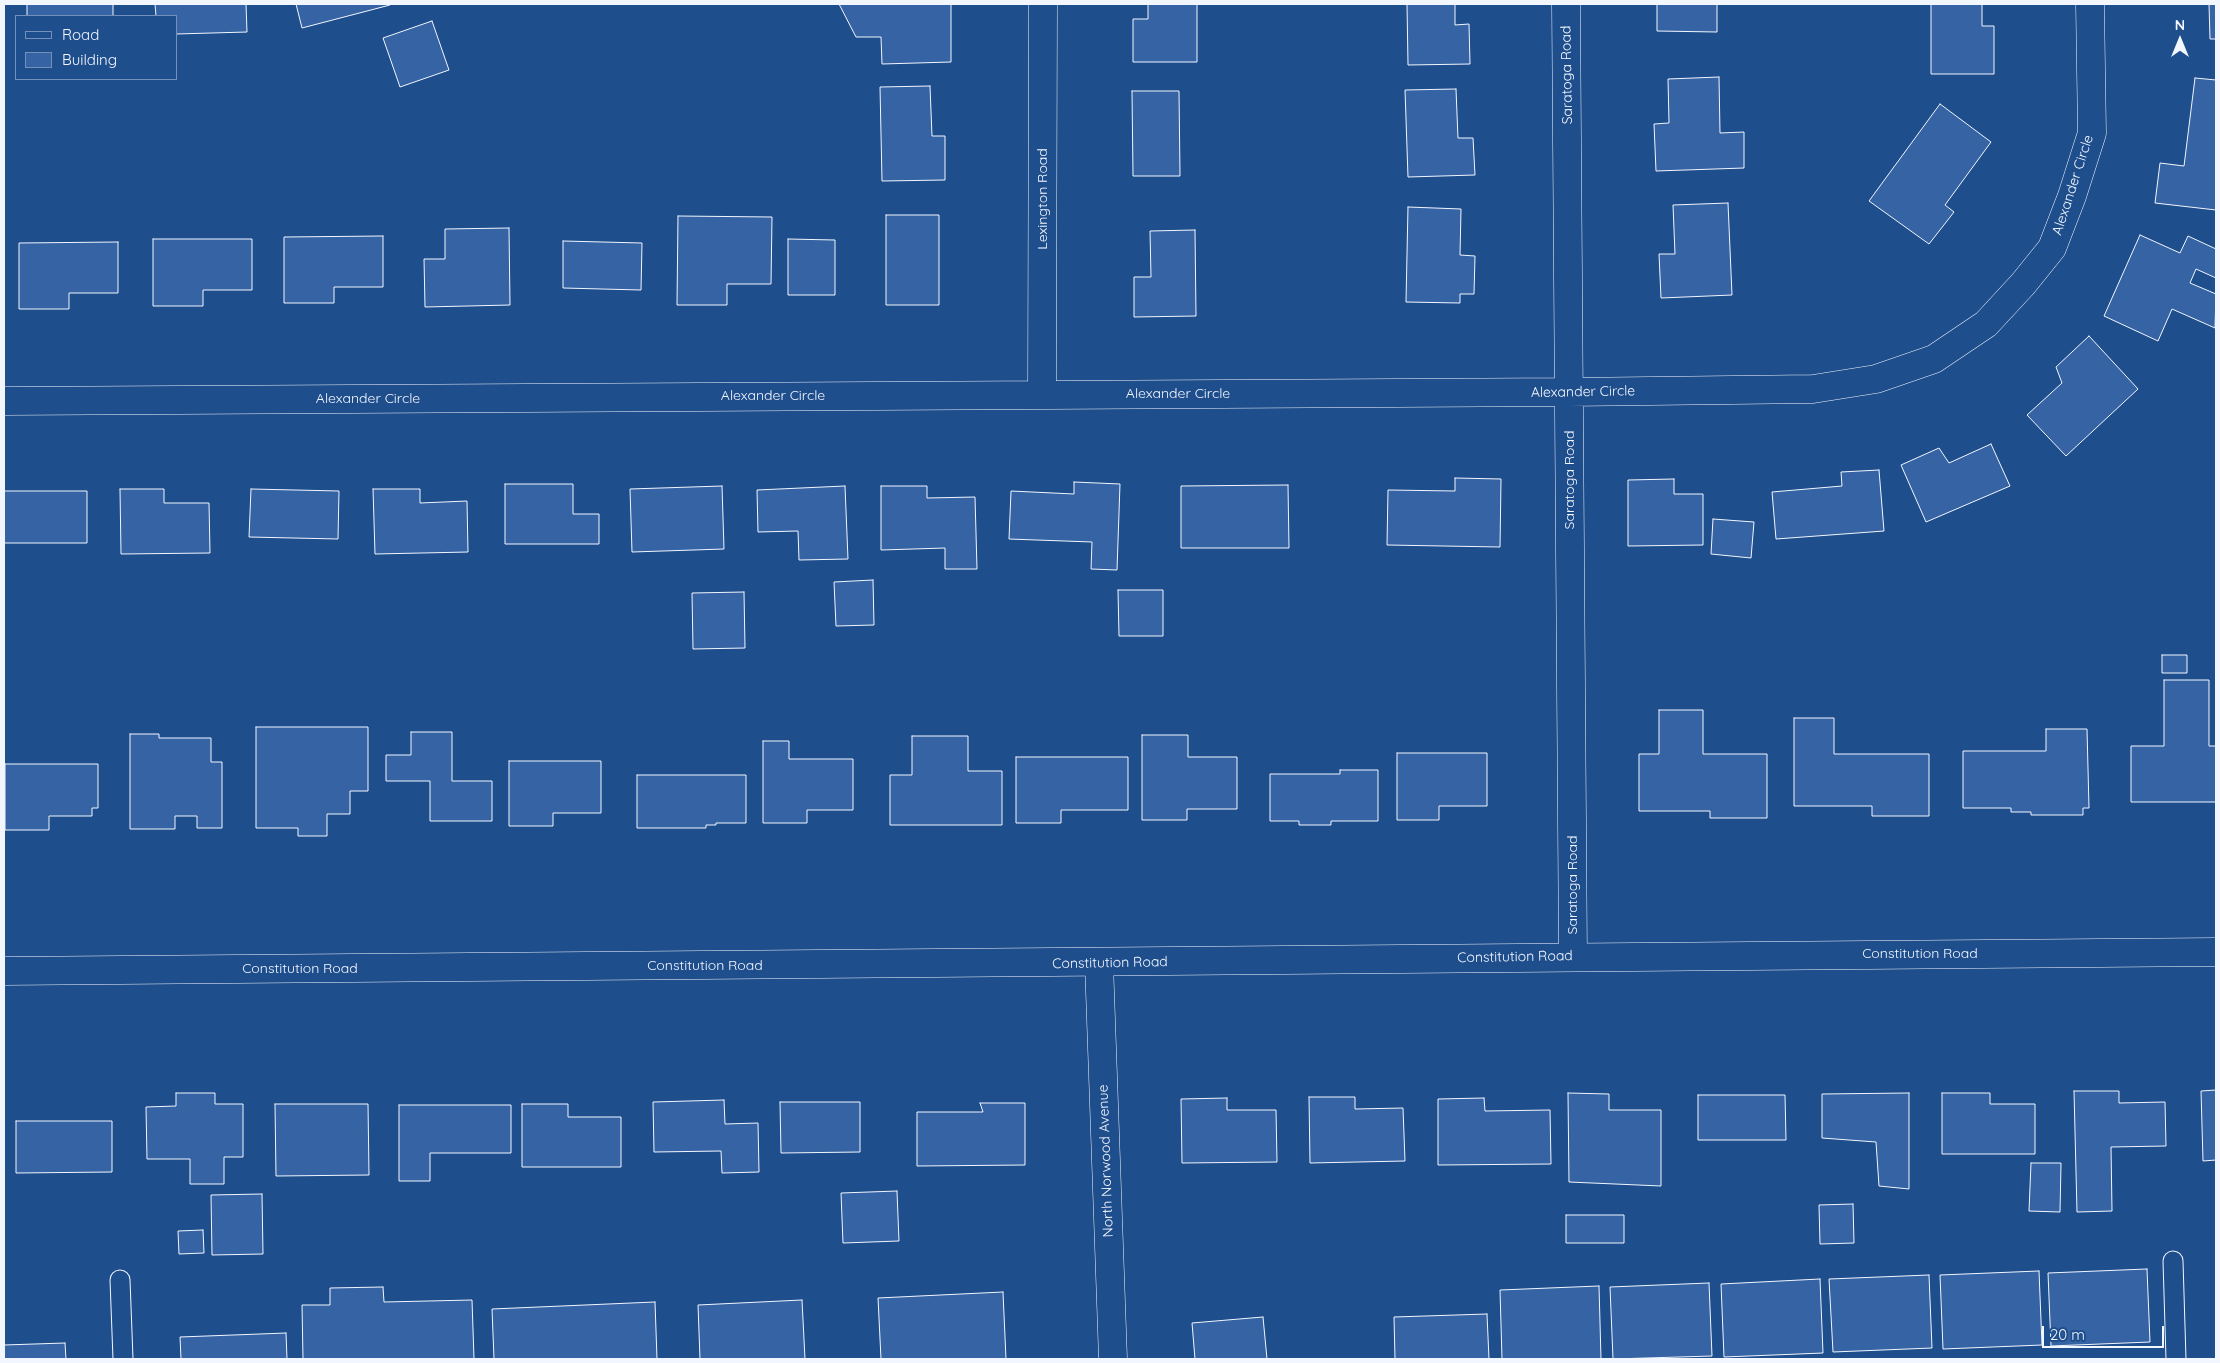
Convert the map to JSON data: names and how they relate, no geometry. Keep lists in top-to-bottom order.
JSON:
{
  "streets": {
    "street": [
      "Saratoga Road",
      "Alexander Circle",
      "Lexington Road",
      "Constitution Road",
      "North Norwood Avenue"
    ]
  },
  "crossings": [
    ["Saratoga Road", "Alexander Circle"],
    ["Saratoga Road", "Constitution Road"],
    ["Alexander Circle", "Lexington Road"],
    ["Constitution Road", "North Norwood Avenue"]
  ],
  "legend": ["Road", "Building"],
  "scale_bar": "20 m",
  "north": "top"
}
